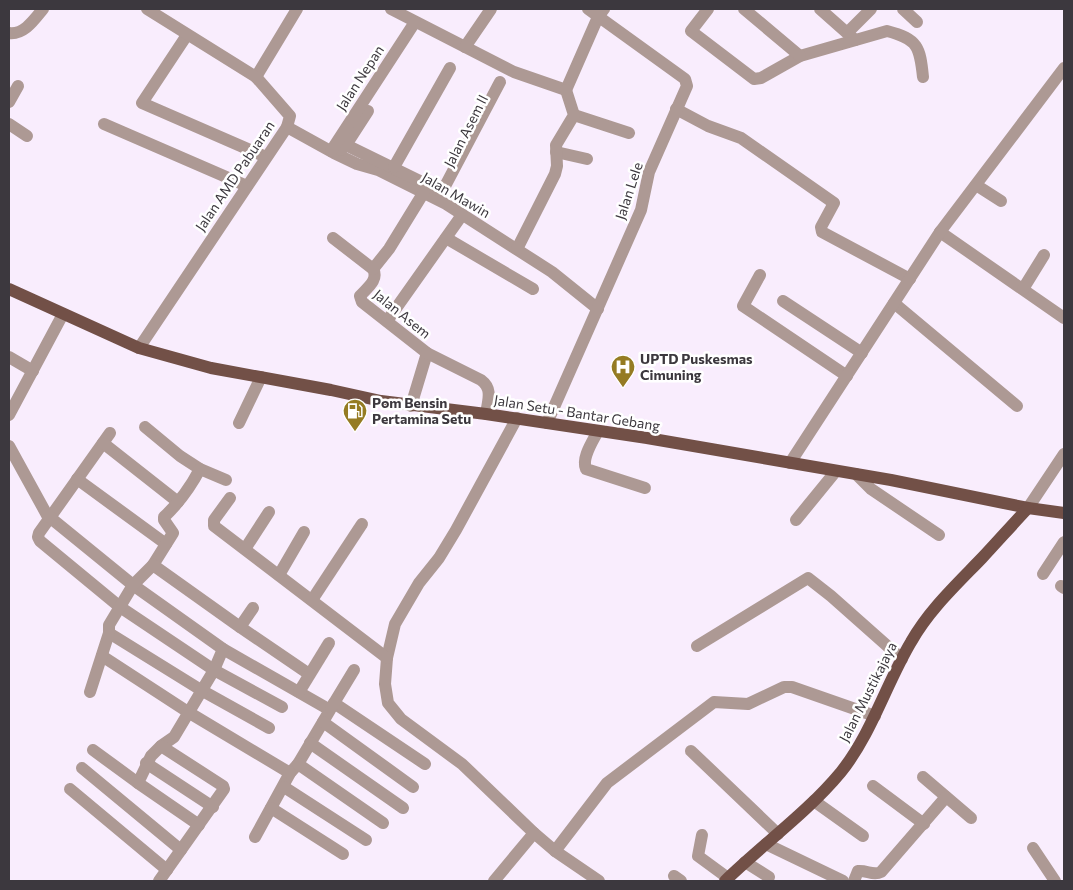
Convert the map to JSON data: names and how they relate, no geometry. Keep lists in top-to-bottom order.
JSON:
{
  "streets": {
    "main road": ["Jalan Setu - Bantar Gebang", "Jalan Mustikajaya"],
    "street": [
      "Jalan Nepan",
      "Jalan Asem II",
      "Jalan AMD Pabuaran",
      "Jalan Lele",
      "Jalan Mawin",
      "Jalan Asem"
    ]
  },
  "crossings": [
    ["Jalan Nepan", "Jalan Mawin"],
    ["Jalan Asem II", "Jalan Mawin"],
    ["Jalan AMD Pabuaran", "Jalan Mawin"],
    ["Jalan AMD Pabuaran", "Jalan Setu - Bantar Gebang"],
    ["Jalan Lele", "Jalan Mawin"],
    ["Jalan Lele", "Jalan Setu - Bantar Gebang"],
    ["Jalan Asem", "Jalan Setu - Bantar Gebang"],
    ["Jalan Setu - Bantar Gebang", "Jalan Mustikajaya"]
  ],
  "places": {
    "hospital": ["UPTD Puskesmas Cimuning"],
    "fuel station": ["Pom Bensin Pertamina Setu"]
  }
}
